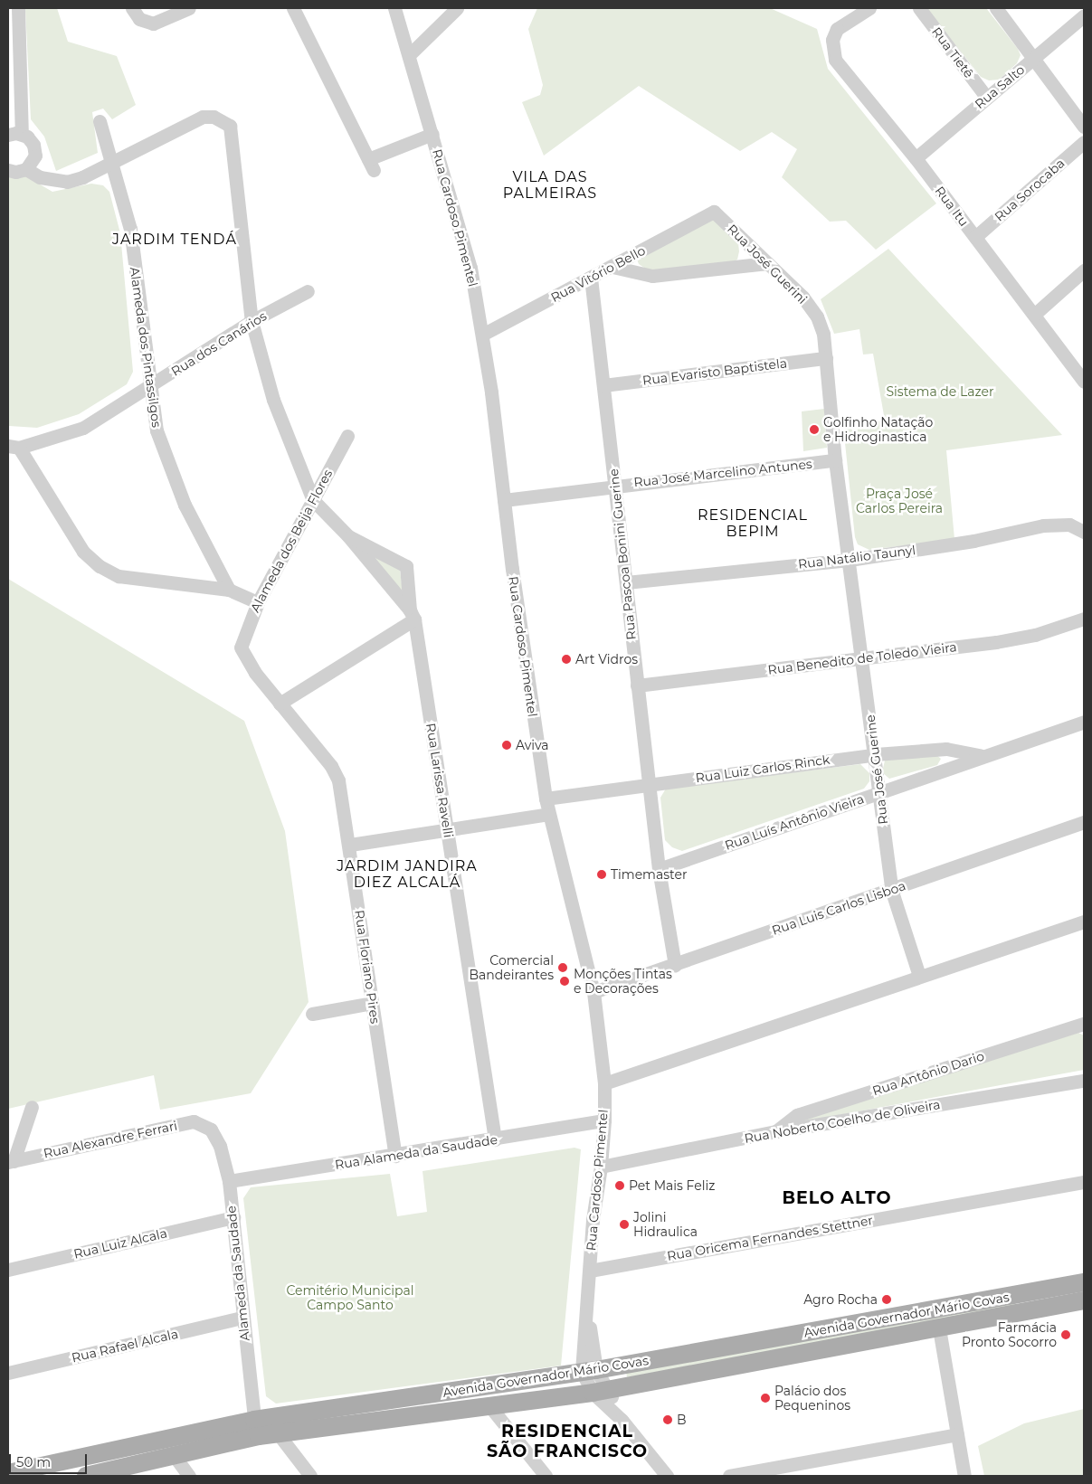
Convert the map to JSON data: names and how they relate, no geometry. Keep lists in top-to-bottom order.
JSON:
{
  "streets": {
    "main road": ["Avenida Governador Mário Covas"],
    "street": [
      "Rua Tietê",
      "Rua Salto",
      "Rua Sorocaba",
      "Rua Itu",
      "Rua Cardoso Pimentel",
      "Rua José Guerini",
      "Rua Vitório Bello",
      "Rua dos Canários",
      "Alameda dos Pintassilgos",
      "Rua Evaristo Baptistela",
      "Rua José Marcelino Antunes",
      "Alameda dos Beija Flores",
      "Rua Pascoa Bonini Guerine",
      "Rua Natálio Taunyl",
      "Rua Benedito de Toledo Vieira",
      "Rua Luiz Carlos Rinck",
      "Rua José Guerine",
      "Rua Larissa Ravelli",
      "Rua Luís Antônio Vieira",
      "Rua Luis Carlos Lisboa",
      "Rua Floriano Pires",
      "Rua Antônio Dario",
      "Rua Noberto Coelho de Oliveira",
      "Rua Alexandre Ferrari",
      "Rua Alameda da Saudade",
      "Rua Oricema Fernandes Stettner",
      "Rua Luiz Alcala",
      "Alameda da Saudade",
      "Rua Rafael Alcala"
    ]
  },
  "crossings": [
    ["Rua Tietê", "Rua Salto"],
    ["Rua Salto", "Rua Itu"],
    ["Rua Sorocaba", "Rua Itu"],
    ["Rua Cardoso Pimentel", "Rua Vitório Bello"],
    ["Rua Cardoso Pimentel", "Rua José Marcelino Antunes"],
    ["Rua Cardoso Pimentel", "Rua Luiz Carlos Rinck"],
    ["Rua Cardoso Pimentel", "Rua Luis Carlos Lisboa"],
    ["Rua Cardoso Pimentel", "Rua Noberto Coelho de Oliveira"],
    ["Rua Cardoso Pimentel", "Rua Alameda da Saudade"],
    ["Rua Cardoso Pimentel", "Rua Oricema Fernandes Stettner"],
    ["Rua Cardoso Pimentel", "Avenida Governador Mário Covas"],
    ["Rua José Guerini", "Rua Vitório Bello"],
    ["Rua José Guerini", "Rua Evaristo Baptistela"],
    ["Rua José Guerini", "Rua José Marcelino Antunes"],
    ["Rua José Guerini", "Rua Natálio Taunyl"],
    ["Rua José Guerini", "Rua José Guerine"],
    ["Rua Vitório Bello", "Rua Pascoa Bonini Guerine"],
    ["Rua dos Canários", "Alameda dos Pintassilgos"],
    ["Rua Evaristo Baptistela", "Rua Pascoa Bonini Guerine"],
    ["Rua José Marcelino Antunes", "Rua Pascoa Bonini Guerine"],
    ["Alameda dos Beija Flores", "Rua Floriano Pires"],
    ["Rua Pascoa Bonini Guerine", "Rua Natálio Taunyl"],
    ["Rua Pascoa Bonini Guerine", "Rua Benedito de Toledo Vieira"],
    ["Rua Pascoa Bonini Guerine", "Rua Luiz Carlos Rinck"],
    ["Rua Pascoa Bonini Guerine", "Rua Luís Antônio Vieira"],
    ["Rua Pascoa Bonini Guerine", "Rua Luis Carlos Lisboa"],
    ["Rua Natálio Taunyl", "Rua José Guerine"],
    ["Rua Benedito de Toledo Vieira", "Rua José Guerine"],
    ["Rua Luiz Carlos Rinck", "Rua José Guerine"],
    ["Rua Luiz Carlos Rinck", "Rua Luís Antônio Vieira"],
    ["Rua José Guerine", "Rua Luís Antônio Vieira"],
    ["Rua José Guerine", "Rua Luis Carlos Lisboa"],
    ["Rua Larissa Ravelli", "Rua Alameda da Saudade"],
    ["Rua Floriano Pires", "Rua Alameda da Saudade"],
    ["Rua Antônio Dario", "Rua Noberto Coelho de Oliveira"],
    ["Rua Alexandre Ferrari", "Alameda da Saudade"],
    ["Rua Alameda da Saudade", "Alameda da Saudade"],
    ["Rua Luiz Alcala", "Alameda da Saudade"],
    ["Alameda da Saudade", "Avenida Governador Mário Covas"],
    ["Alameda da Saudade", "Rua Rafael Alcala"]
  ],
  "districts": [
    "VILA DAS PALMEIRAS",
    "JARDIM TENDÁ",
    "RESIDENCIAL BEPIM",
    "JARDIM JANDIRA DIEZ ALCALÁ",
    "BELO ALTO",
    "RESIDENCIAL SÃO FRANCISCO"
  ],
  "parks": ["Sistema de Lazer", "Praça José Carlos Pereira", "Cemitério Municipal Campo Santo"],
  "places": [
    "Golfinho Natação e Hidroginastica",
    "Art Vidros",
    "Aviva",
    "Timemaster",
    "Comercial Bandeirantes",
    "Monções Tintas e Decorações",
    "Pet Mais Feliz",
    "Jolini Hidraulica",
    "Agro Rocha",
    "Farmácia Pronto Socorro",
    "Palácio dos Pequeninos",
    "B"
  ],
  "scale_bar": "50 m"
}
